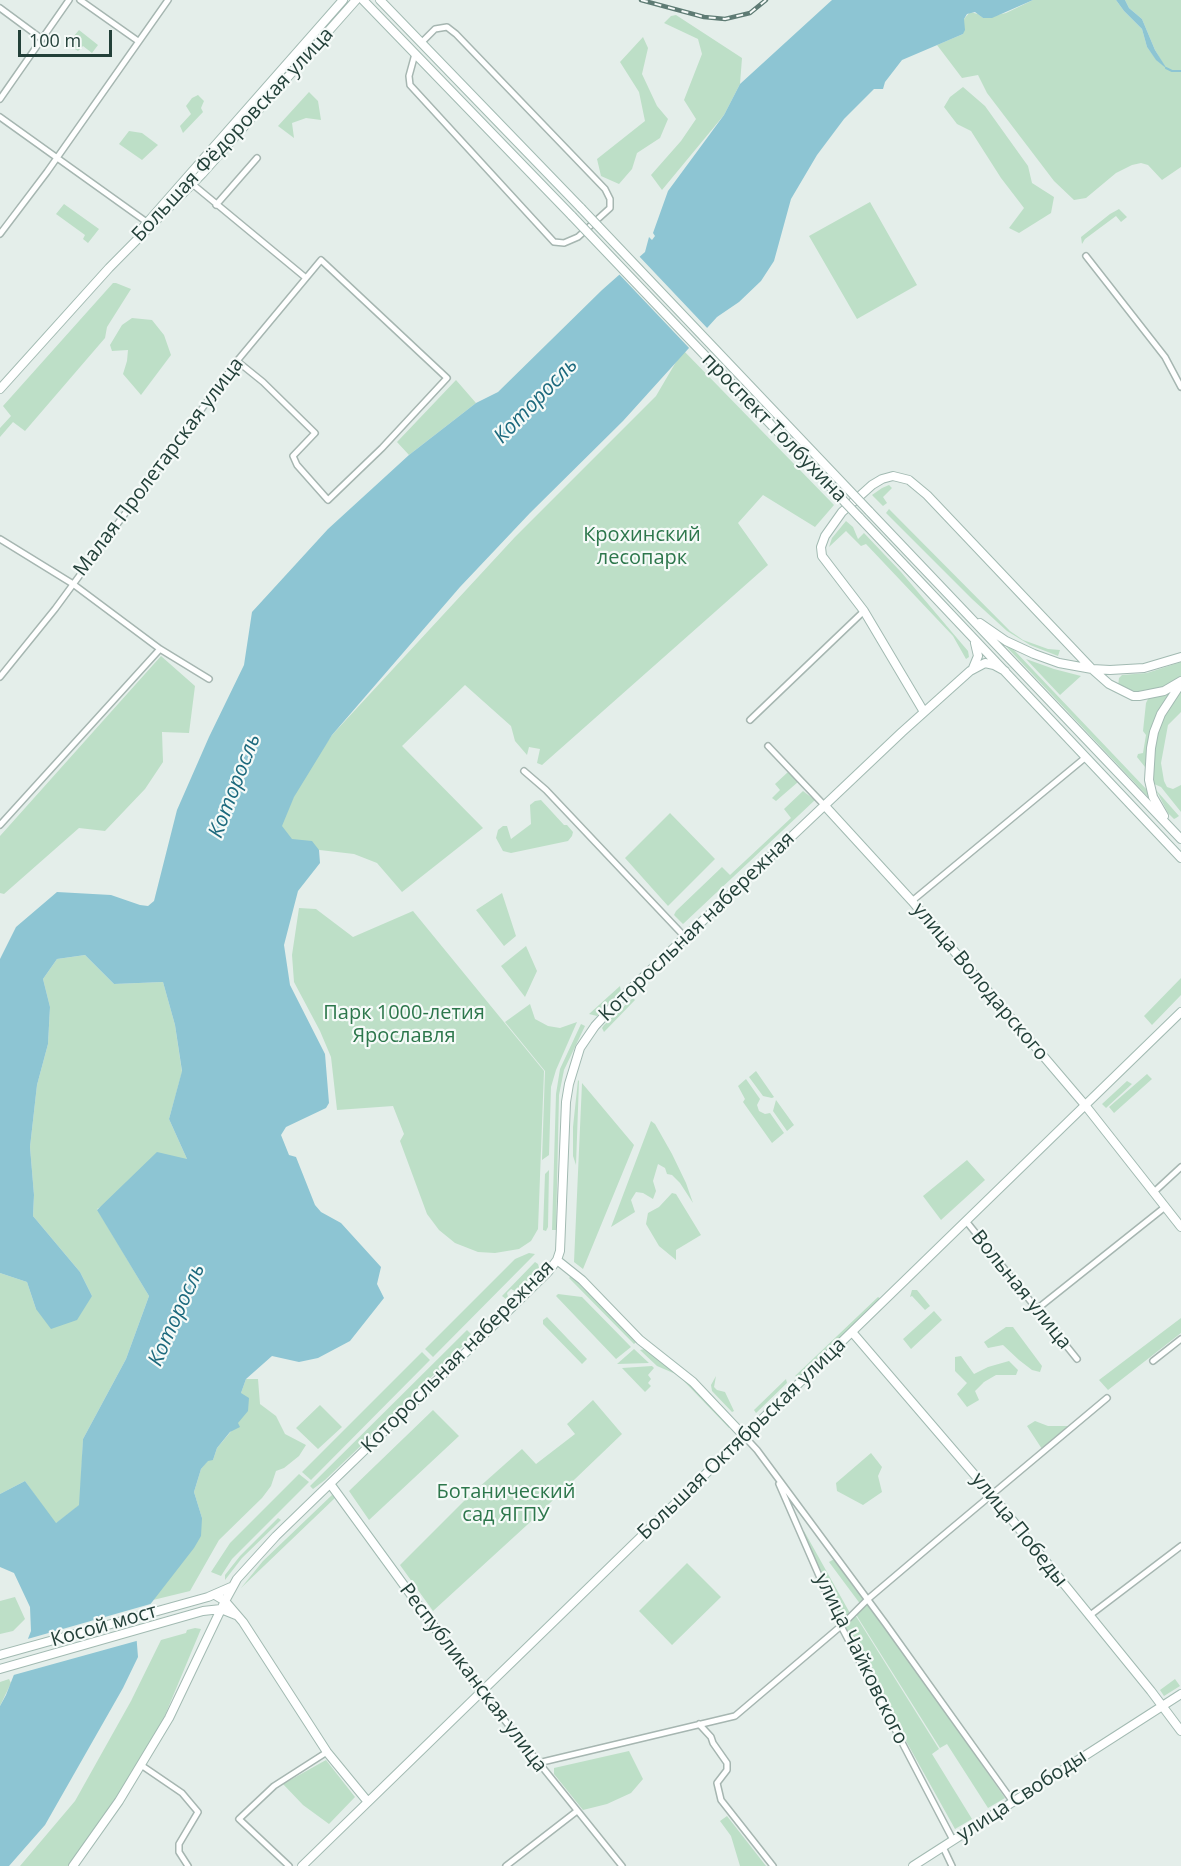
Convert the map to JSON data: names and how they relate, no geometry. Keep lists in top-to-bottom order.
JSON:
{
  "streets": {
    "main road": [
      "Большая Фёдоровская улица",
      "проспект Толбухина",
      "Которосльная набережная",
      "улица Володарского",
      "Большая Октябрьская улица",
      "улица Победы",
      "Косой мост",
      "улица Чайковского",
      "Республиканская улица",
      "улица Свободы"
    ],
    "street": ["Малая Пролетарская улица", "Вольная улица"]
  },
  "crossings": [
    ["Которосльная набережная", "улица Володарского"],
    ["Которосльная набережная", "Косой мост"],
    ["Которосльная набережная", "улица Чайковского"],
    ["Которосльная набережная", "Республиканская улица"],
    ["улица Володарского", "Большая Октябрьская улица"],
    ["Вольная улица", "Большая Октябрьская улица"],
    ["Большая Октябрьская улица", "улица Победы"],
    ["Большая Октябрьская улица", "улица Чайковского"],
    ["Большая Октябрьская улица", "Республиканская улица"],
    ["улица Победы", "улица Свободы"],
    ["улица Чайковского", "улица Свободы"]
  ],
  "water": ["Которосль"],
  "parks": ["Крохинский лесопарк", "Парк 1000-летия Ярославля", "Ботанический сад ЯГПУ"],
  "scale_bar": "100 m"
}
